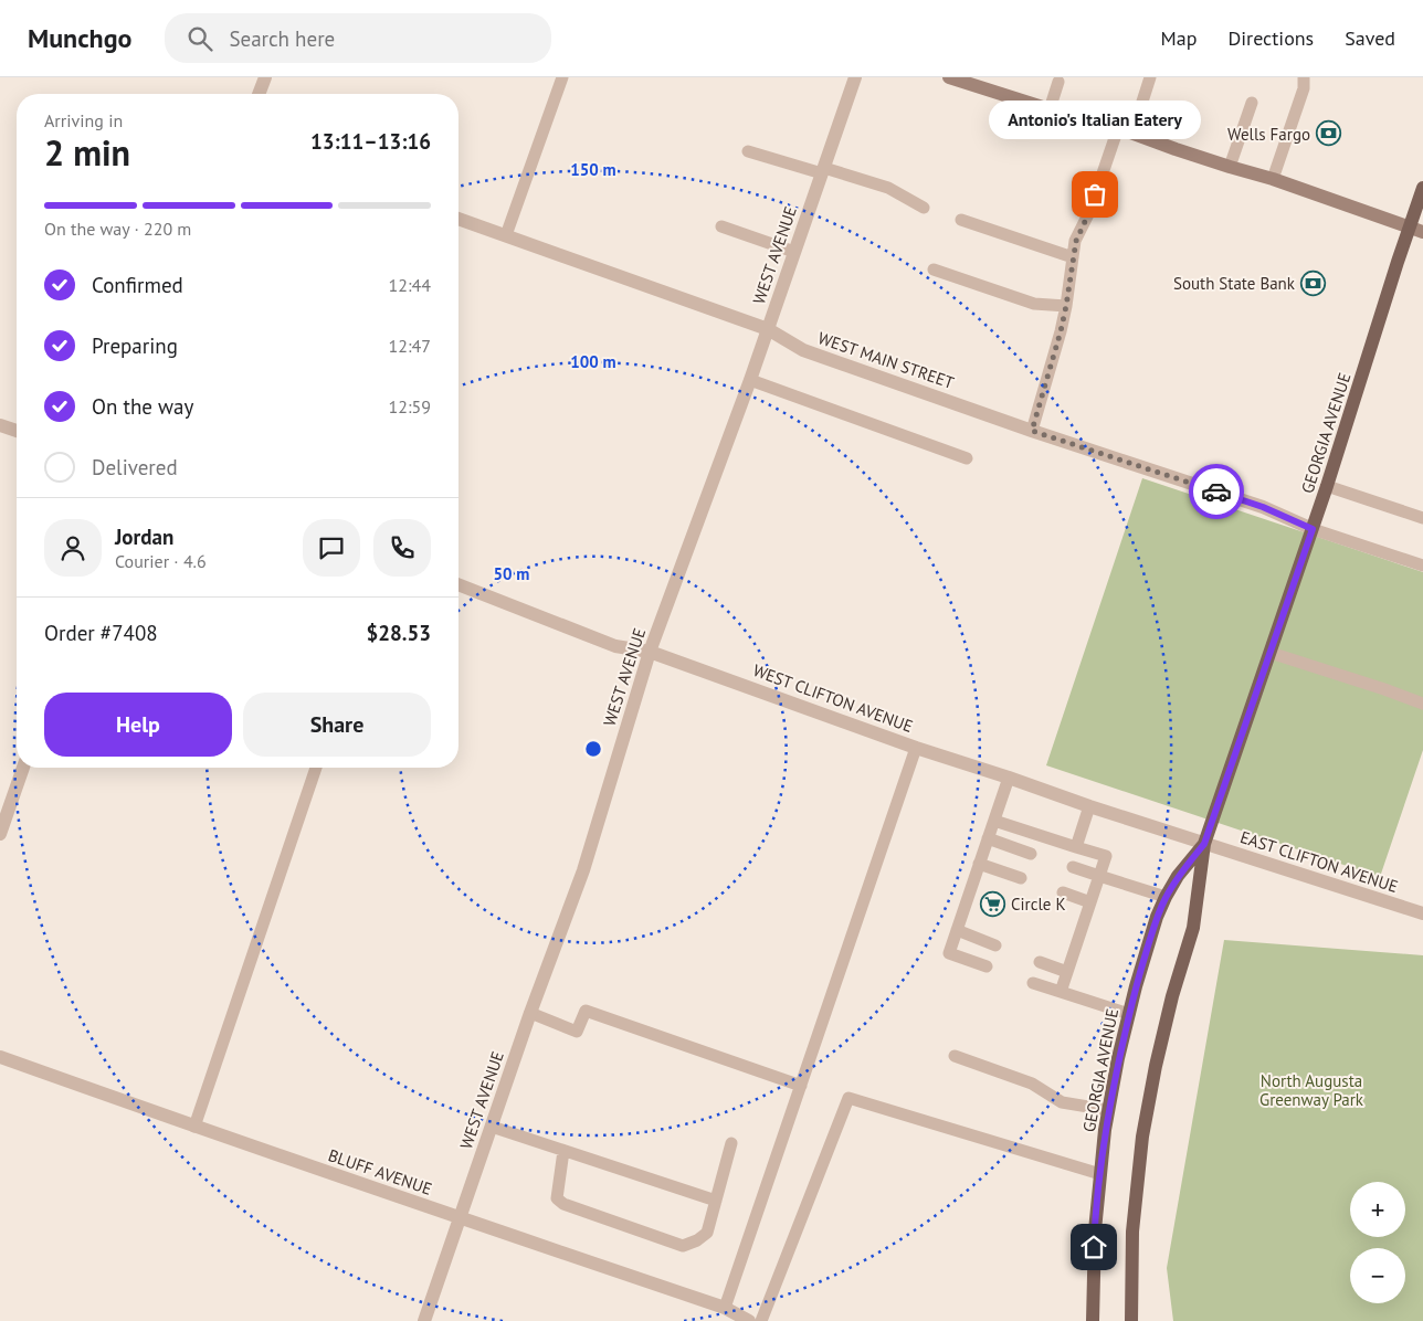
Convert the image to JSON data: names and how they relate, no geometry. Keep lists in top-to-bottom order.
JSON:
{
  "streets": {
    "main road": ["GEORGIA AVENUE"],
    "street": [
      "WEST AVENUE",
      "WEST MAIN STREET",
      "WEST CLIFTON AVENUE",
      "EAST CLIFTON AVENUE",
      "BLUFF AVENUE"
    ]
  },
  "crossings": [
    ["WEST AVENUE", "WEST MAIN STREET"],
    ["WEST AVENUE", "WEST CLIFTON AVENUE"],
    ["WEST AVENUE", "BLUFF AVENUE"],
    ["WEST MAIN STREET", "GEORGIA AVENUE"],
    ["GEORGIA AVENUE", "WEST CLIFTON AVENUE"],
    ["GEORGIA AVENUE", "EAST CLIFTON AVENUE"],
    ["WEST CLIFTON AVENUE", "EAST CLIFTON AVENUE"]
  ],
  "parks": ["North Augusta Greenway Park"],
  "places": {
    "bank": ["Wells Fargo", "South State Bank"],
    "other": ["Antonio's Italian Eatery"],
    "supermarket": ["Circle K"]
  },
  "page": {
    "header": "Munchgo",
    "search": "Search here",
    "nav": ["Map", "Directions", "Saved"],
    "heading": ["2 min", "Arriving in", "13:11–13:16"],
    "panel": [
      "Jordan",
      "Courier · 4.6",
      "Order #7408",
      "$28.53"
    ],
    "bubble": "Antonio's Italian Eatery",
    "bar": "On the way · 220 m",
    "list": [
      ["Confirmed", "12:44"],
      ["Preparing", "12:47"],
      ["On the way", "12:59"],
      "Delivered"
    ],
    "buttons": ["Help", "Share"],
    "map_buttons": ["+", "−"]
  },
  "rings": ["150 m", "100 m", "50 m"]
}
